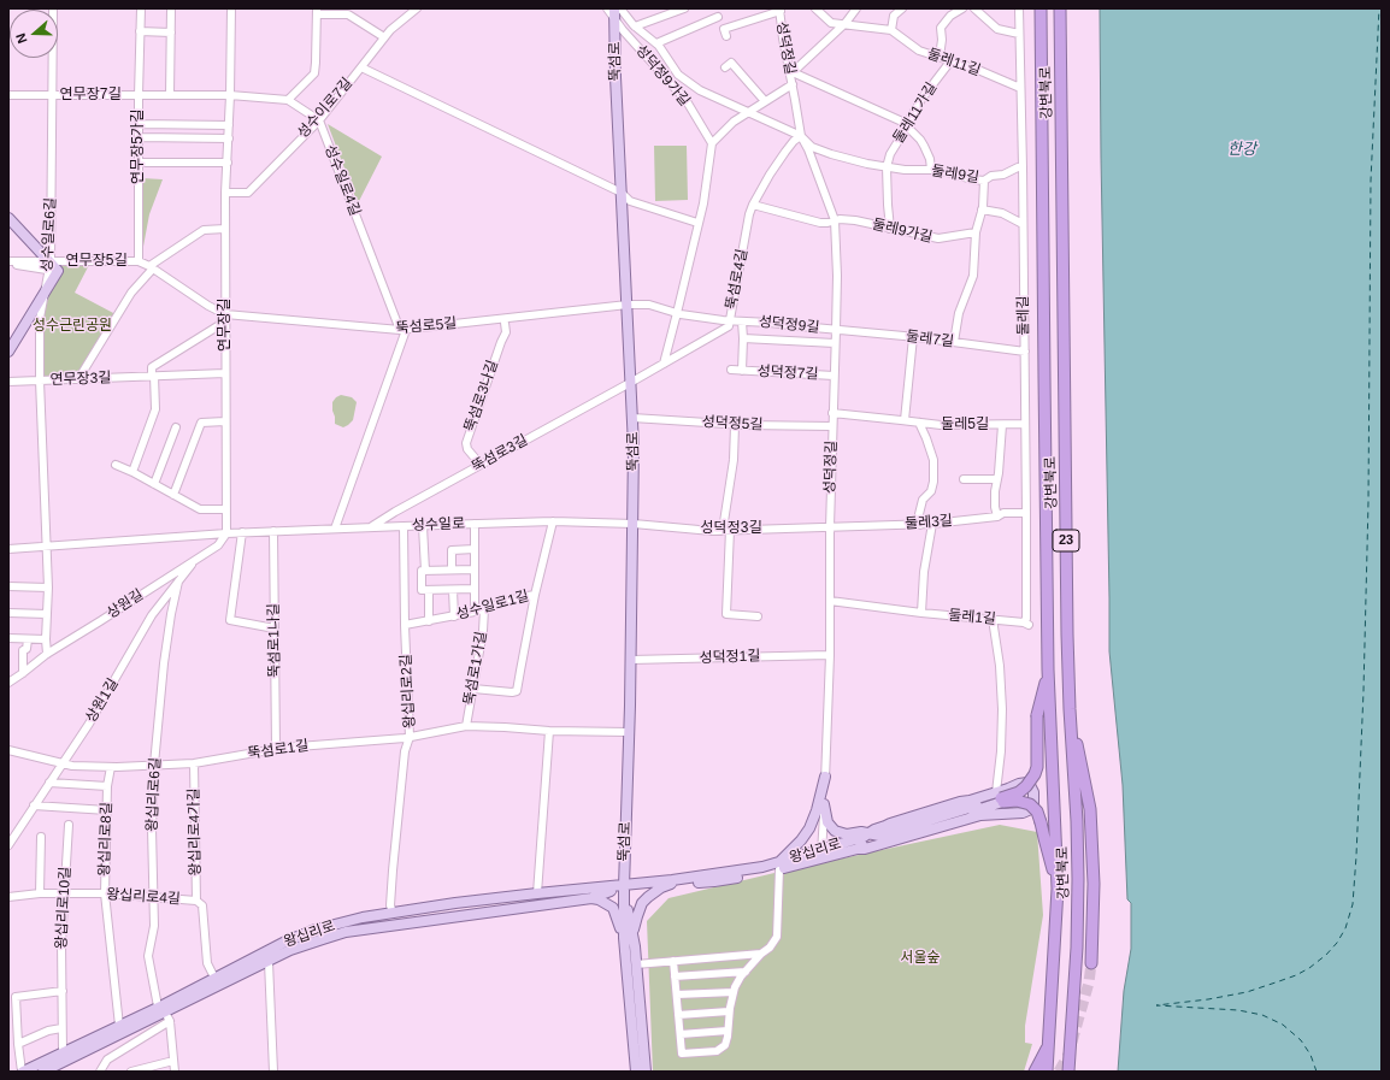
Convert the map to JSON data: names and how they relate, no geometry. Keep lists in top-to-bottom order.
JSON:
{
  "streets": {
    "highway": ["강변북로", "23"],
    "main road": ["뚝섬로", "왕십리로"],
    "street": [
      "성덕정길",
      "둘레11길",
      "성덕정9가길",
      "연무장7길",
      "성수이로7길",
      "둘레11가길",
      "연무장5가길",
      "둘레9길",
      "성수일로4길",
      "둘레9가길",
      "성수일로6길",
      "연무장5길",
      "뚝섬로4길",
      "둘레길",
      "연무장길",
      "성덕정9길",
      "뚝섬로5길",
      "둘레7길",
      "성덕정7길",
      "연무장3길",
      "뚝섬로3나길",
      "성덕정5길",
      "둘레5길",
      "뚝섬로3길",
      "둘레3길",
      "성수일로",
      "성덕정3길",
      "상원길",
      "성수일로1길",
      "둘레1길",
      "뚝섬로1나길",
      "성덕정1길",
      "뚝섬로1가길",
      "왕십리로2길",
      "상원1길",
      "뚝섬로1길",
      "왕십리로6길",
      "왕십리로4가길",
      "왕십리로8길",
      "왕십리로4길",
      "왕십리로10길"
    ]
  },
  "crossings": [
    ["성덕정길", "성덕정9가길"],
    ["성덕정길", "둘레9길"],
    ["성덕정길", "둘레9가길"],
    ["성덕정길", "뚝섬로4길"],
    ["성덕정길", "성덕정9길"],
    ["성덕정길", "둘레7길"],
    ["성덕정길", "성덕정7길"],
    ["성덕정길", "성덕정5길"],
    ["성덕정길", "둘레5길"],
    ["성덕정길", "둘레3길"],
    ["성덕정길", "성덕정3길"],
    ["성덕정길", "둘레1길"],
    ["성덕정길", "성덕정1길"],
    ["성덕정길", "왕십리로"],
    ["뚝섬로", "성덕정9가길"],
    ["뚝섬로", "뚝섬로4길"],
    ["뚝섬로", "성덕정9길"],
    ["뚝섬로", "뚝섬로5길"],
    ["뚝섬로", "성덕정5길"],
    ["뚝섬로", "뚝섬로3길"],
    ["뚝섬로", "성수일로"],
    ["뚝섬로", "성덕정3길"],
    ["뚝섬로", "성덕정1길"],
    ["뚝섬로", "뚝섬로1길"],
    ["뚝섬로", "왕십리로"],
    ["둘레11길", "둘레11가길"],
    ["둘레11길", "둘레9길"],
    ["둘레11길", "둘레길"],
    ["연무장7길", "연무장5가길"],
    ["연무장7길", "성수일로6길"],
    ["연무장7길", "연무장길"],
    ["성수이로7길", "성수일로4길"],
    ["성수이로7길", "연무장길"],
    ["둘레11가길", "둘레9길"],
    ["둘레11가길", "둘레길"],
    ["연무장5가길", "연무장5길"],
    ["둘레9길", "뚝섬로4길"],
    ["둘레9길", "둘레길"],
    ["성수일로4길", "뚝섬로5길"],
    ["둘레9가길", "뚝섬로4길"],
    ["성수일로6길", "연무장5길"],
    ["성수일로6길", "연무장3길"],
    ["성수일로6길", "성수일로"],
    ["성수일로6길", "상원길"],
    ["연무장5길", "연무장길"],
    ["연무장5길", "뚝섬로5길"],
    ["연무장5길", "연무장3길"],
    ["뚝섬로4길", "성덕정9길"],
    ["뚝섬로4길", "뚝섬로3길"],
    ["둘레길", "둘레7길"],
    ["둘레길", "둘레5길"],
    ["둘레길", "둘레3길"],
    ["둘레길", "둘레1길"],
    ["연무장길", "뚝섬로5길"],
    ["연무장길", "연무장3길"],
    ["연무장길", "성수일로"],
    ["연무장길", "상원길"],
    ["성덕정9길", "뚝섬로5길"],
    ["성덕정9길", "둘레7길"],
    ["성덕정9길", "성덕정7길"],
    ["뚝섬로3나길", "뚝섬로3길"],
    ["뚝섬로3길", "성수일로"],
    ["둘레3길", "성덕정3길"],
    ["성수일로", "성덕정3길"],
    ["성수일로", "상원길"],
    ["성수일로", "성수일로1길"],
    ["성수일로", "뚝섬로1나길"],
    ["성수일로", "왕십리로2길"],
    ["상원길", "상원1길"],
    ["성수일로1길", "뚝섬로1가길"],
    ["성수일로1길", "왕십리로2길"],
    ["뚝섬로1나길", "뚝섬로1길"],
    ["뚝섬로1가길", "뚝섬로1길"],
    ["왕십리로2길", "뚝섬로1길"],
    ["왕십리로2길", "왕십리로"],
    ["상원1길", "뚝섬로1길"],
    ["상원1길", "왕십리로6길"],
    ["뚝섬로1길", "왕십리로6길"],
    ["뚝섬로1길", "왕십리로4가길"],
    ["뚝섬로1길", "왕십리로8길"],
    ["왕십리로6길", "왕십리로"],
    ["왕십리로6길", "왕십리로4길"],
    ["왕십리로4가길", "왕십리로4길"],
    ["왕십리로8길", "왕십리로"],
    ["왕십리로8길", "왕십리로4길"],
    ["왕십리로", "왕십리로4길"],
    ["왕십리로", "왕십리로10길"],
    ["왕십리로4길", "왕십리로10길"]
  ],
  "water": ["한강"],
  "parks": ["성수근린공원", "서울숲"],
  "north": "left"
}
